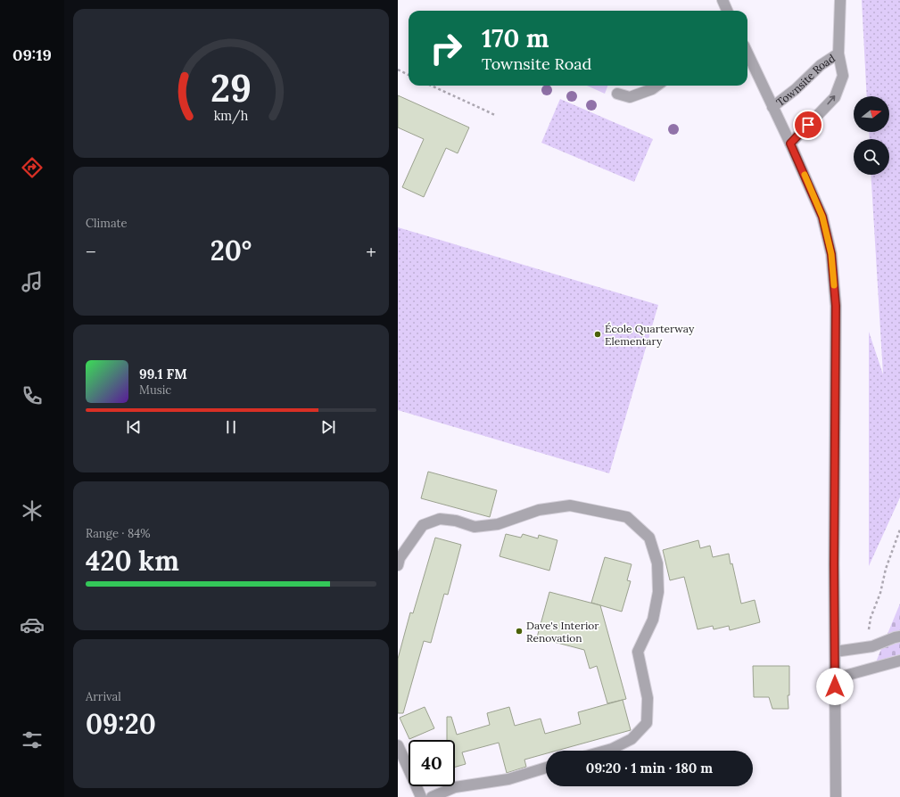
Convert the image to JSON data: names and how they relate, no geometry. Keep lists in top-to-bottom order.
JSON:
{
  "streets": {
    "street": ["Townsite Road"]
  },
  "places": ["École Quarterway Elementary", "Dave's Interior Renovation"],
  "north": "right",
  "page": {
    "tabs": "09:19",
    "turn": ["170 m", "Townsite Road"],
    "tile": [
      "Climate",
      ["Range · 84%", "420 km"],
      ["Arrival", "09:20"]
    ],
    "heat": ["−", "20°", "+"],
    "song": ["99.1 FM", "Music"],
    "limit": "40",
    "trip": "09:20 · 1 min · 180 m",
    "gauge": ["29", "km/h"]
  }
}
